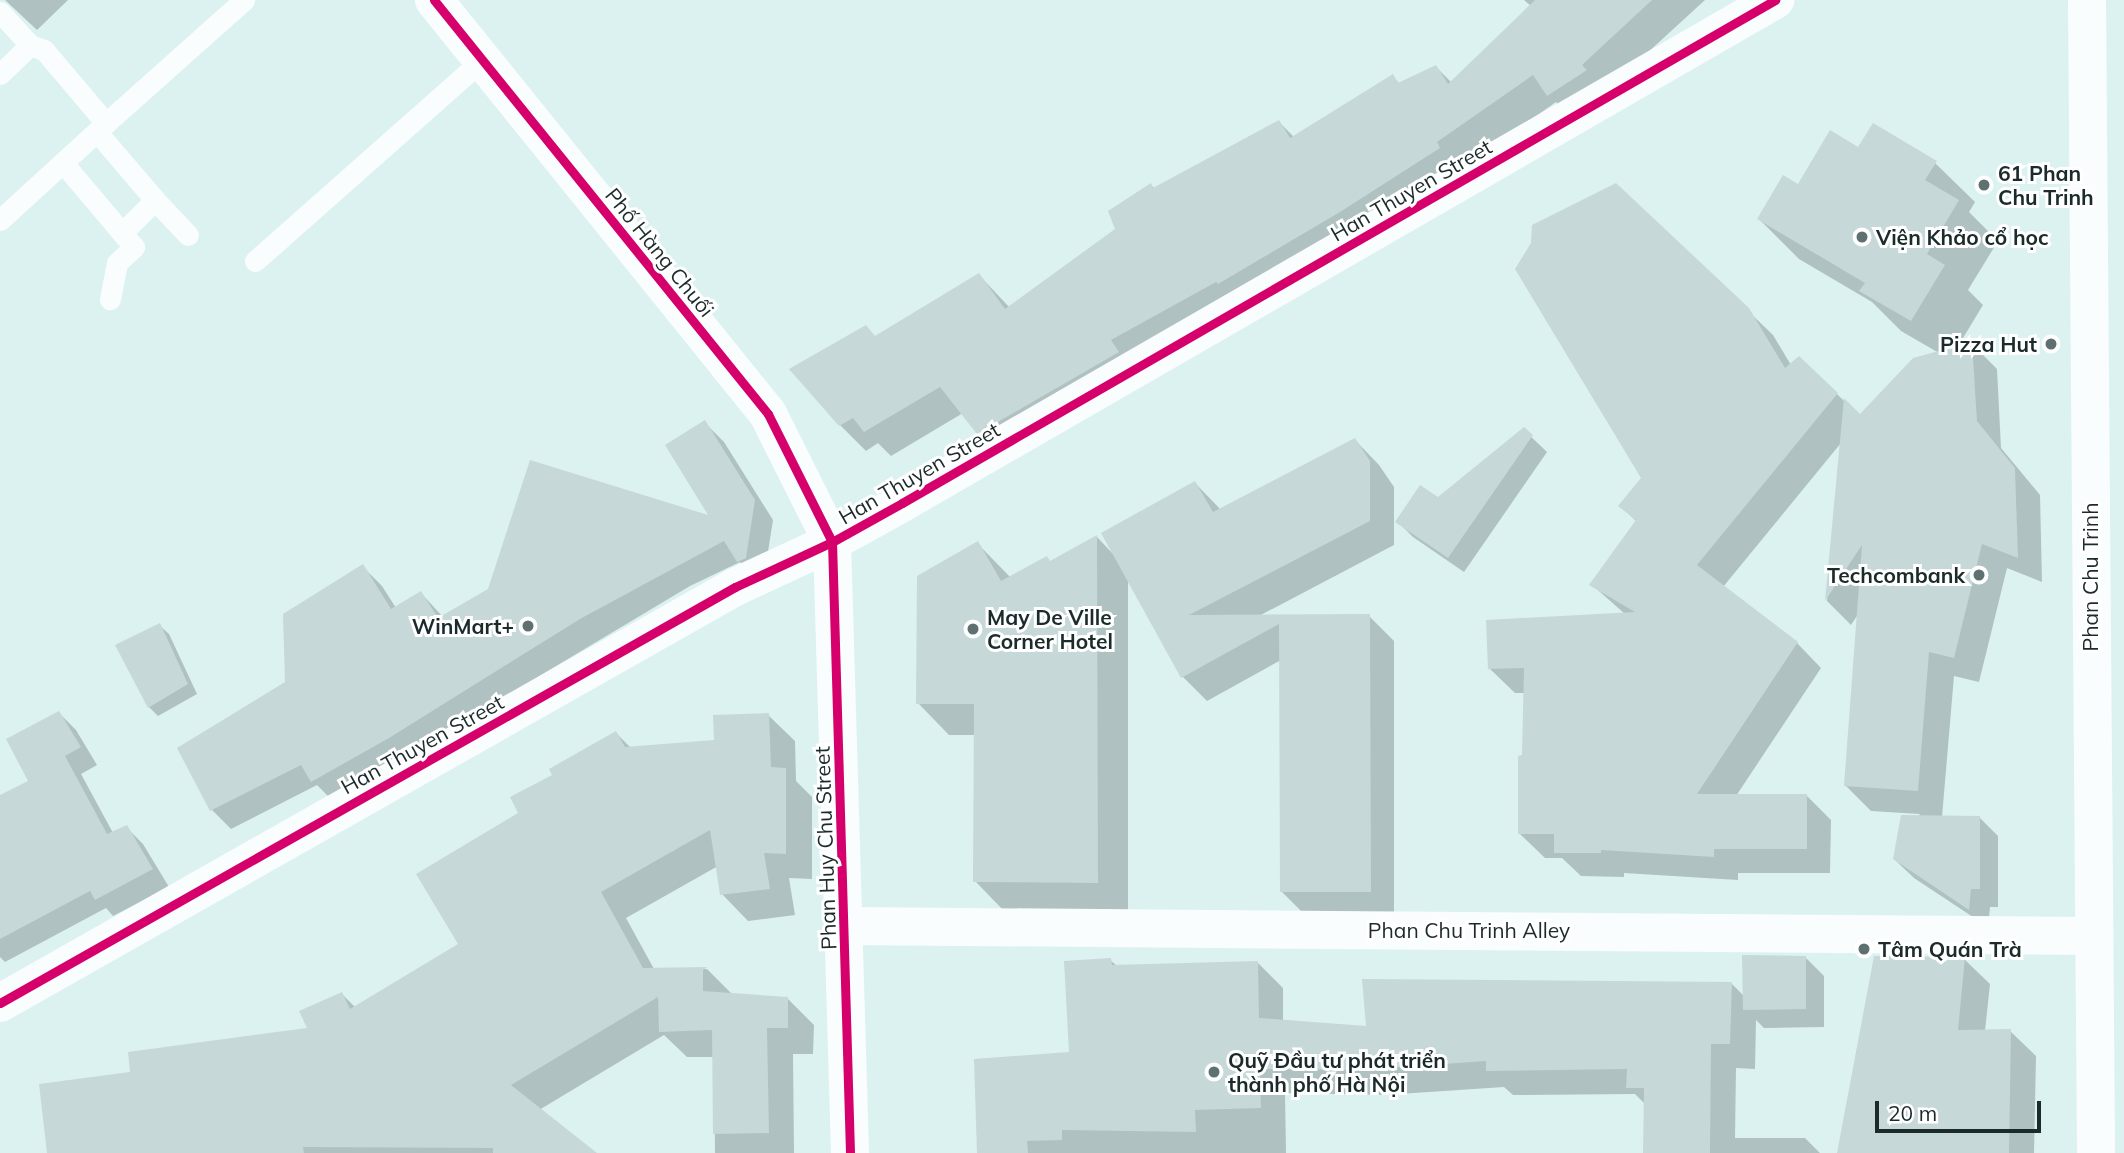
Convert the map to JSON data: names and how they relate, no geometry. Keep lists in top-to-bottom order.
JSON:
{
  "streets": {
    "street": [
      "Han Thuyen Street",
      "Phố Hàng Chuối",
      "Phan Chu Trinh",
      "Phan Huy Chu Street",
      "Phan Chu Trinh Alley"
    ]
  },
  "crossings": [
    ["Han Thuyen Street", "Phố Hàng Chuối"],
    ["Han Thuyen Street", "Phan Huy Chu Street"],
    ["Phố Hàng Chuối", "Phan Huy Chu Street"],
    ["Phan Chu Trinh", "Phan Chu Trinh Alley"],
    ["Phan Huy Chu Street", "Phan Chu Trinh Alley"]
  ],
  "places": [
    "61 Phan Chu Trinh",
    "Viện Khảo cổ học",
    "Pizza Hut",
    "Techcombank",
    "WinMart+",
    "May De Ville Corner Hotel",
    "Tâm Quán Trà",
    "Quỹ Đầu tư phát triển thành phố Hà Nội"
  ],
  "scale_bar": "20 m"
}
